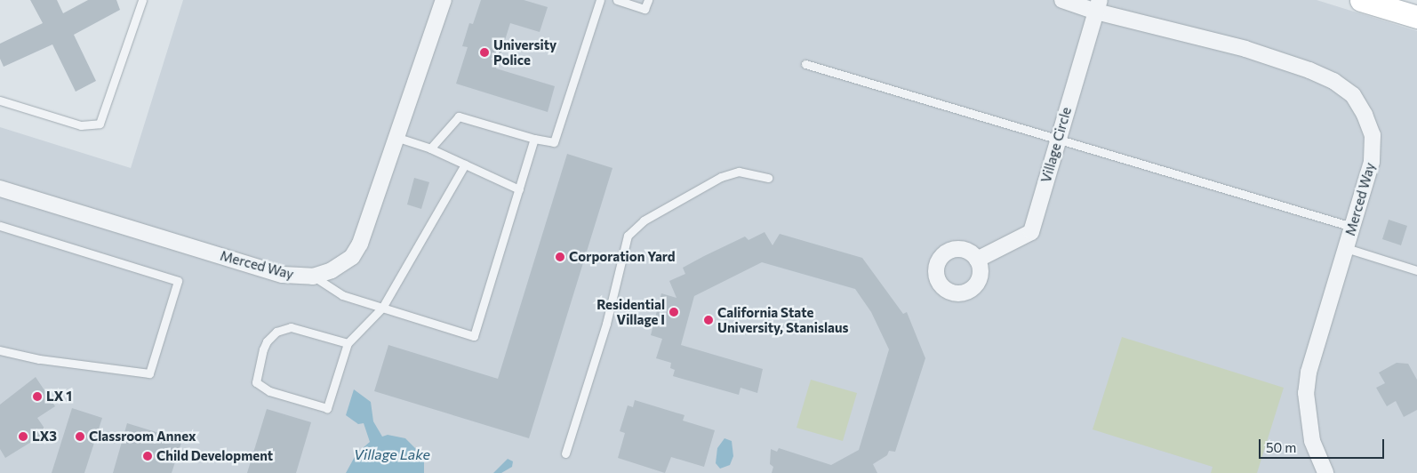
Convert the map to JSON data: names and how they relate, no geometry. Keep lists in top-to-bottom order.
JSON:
{
  "streets": {
    "street": ["Village Circle", "Merced Way"]
  },
  "crossings": [
    ["Village Circle", "Merced Way"]
  ],
  "water": ["Village Lake"],
  "places": [
    "University Police",
    "Corporation Yard",
    "Residential Village I",
    "California State University, Stanislaus",
    "LX 1",
    "LX3",
    "Classroom Annex",
    "Child Development"
  ],
  "scale_bar": "50 m"
}
